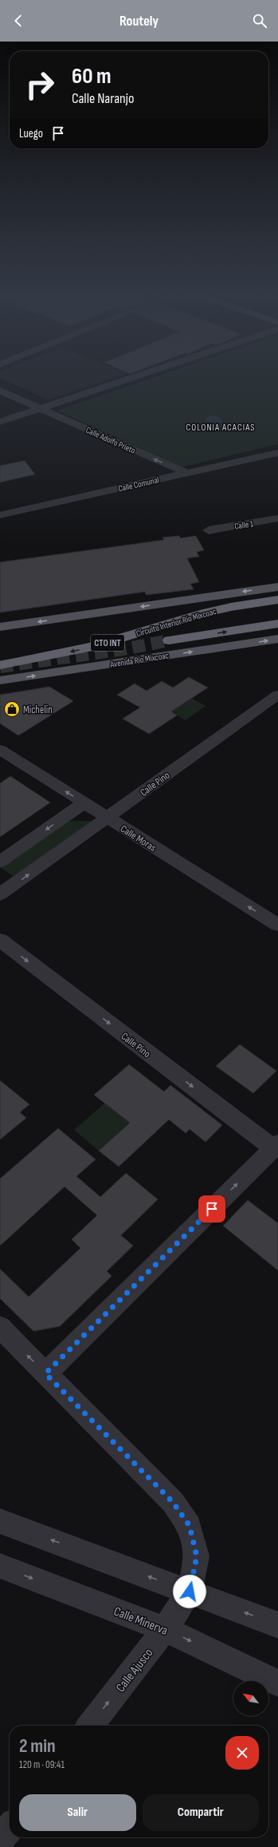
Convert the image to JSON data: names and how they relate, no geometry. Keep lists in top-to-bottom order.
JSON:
{
  "streets": {
    "highway": ["Circuito Interior Río Mixcoac", "CTO INT"],
    "main road": ["Avenida Río Mixcoac"],
    "street": [
      "Calle Adolfo Prieto",
      "Calle Comunal",
      "Calle 1",
      "Calle Pino",
      "Calle Moras",
      "Calle Minerva",
      "Calle Ajusco"
    ]
  },
  "crossings": [
    ["Calle Adolfo Prieto", "Calle Comunal"],
    ["Calle Pino", "Calle Moras"],
    ["Calle Minerva", "Calle Ajusco"]
  ],
  "one_way": [
    "Calle Adolfo Prieto",
    "Calle Pino",
    "Calle Moras",
    "Calle Ajusco"
  ],
  "districts": ["COLONIA ACACIAS"],
  "places": {
    "shop": ["Michelin"]
  },
  "north": "top left",
  "page": {
    "header": "Routely",
    "turn": ["60 m", "Calle Naranjo"],
    "then": "Luego",
    "heading": ["2 min", "120 m · 09:41"],
    "buttons": ["Salir", "Compartir"]
  }
}
